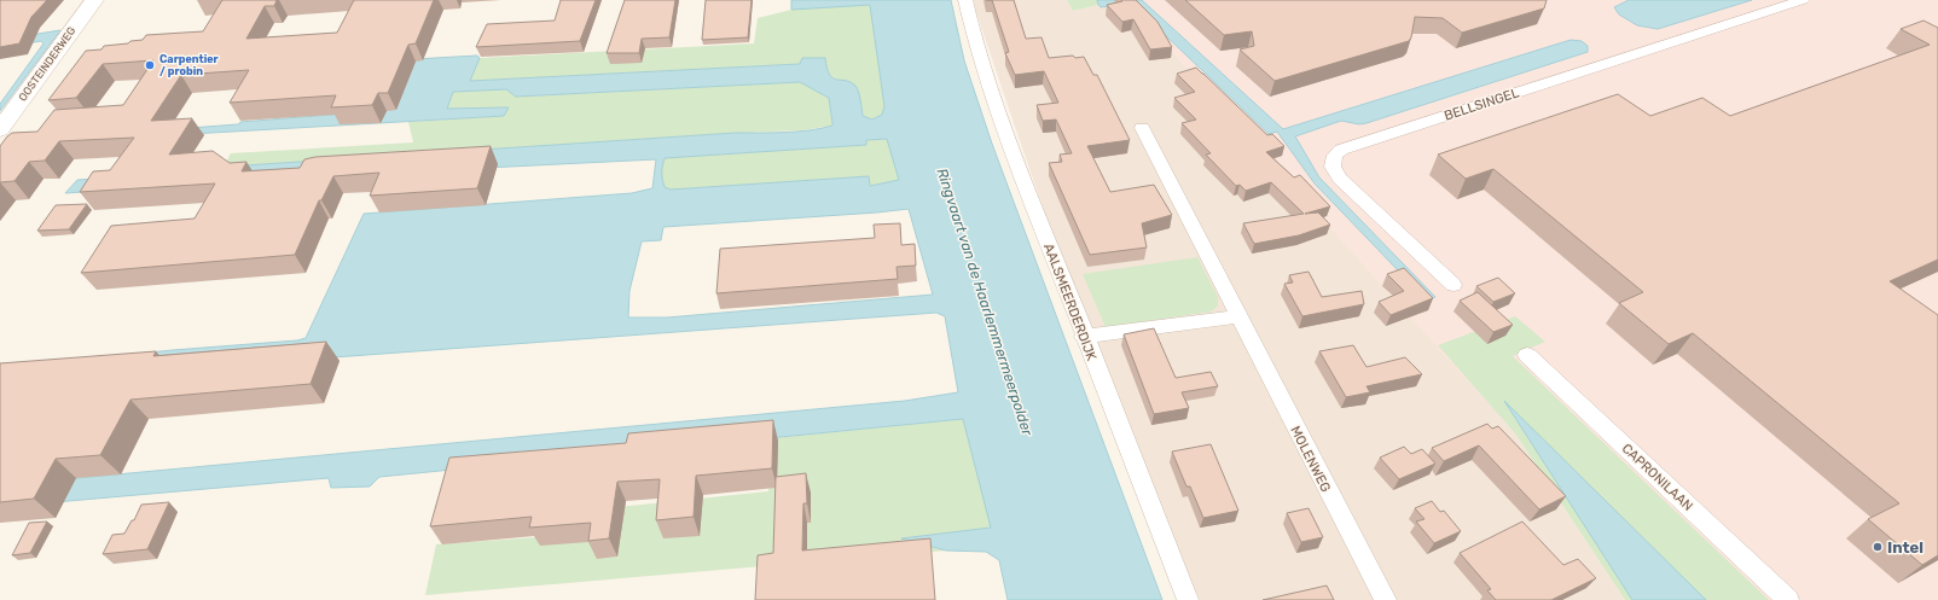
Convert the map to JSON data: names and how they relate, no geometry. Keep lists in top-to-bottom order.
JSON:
{
  "streets": {
    "street": [
      "OOSTEINDERWEG",
      "BELLSINGEL",
      "AALSMEERDERDIJK",
      "MOLENWEG",
      "CAPRONILAAN"
    ]
  },
  "water": ["Ringvaart van de Haarlemmermeerpolder"],
  "places": ["Carpentier / probin", "Intel"]
}
